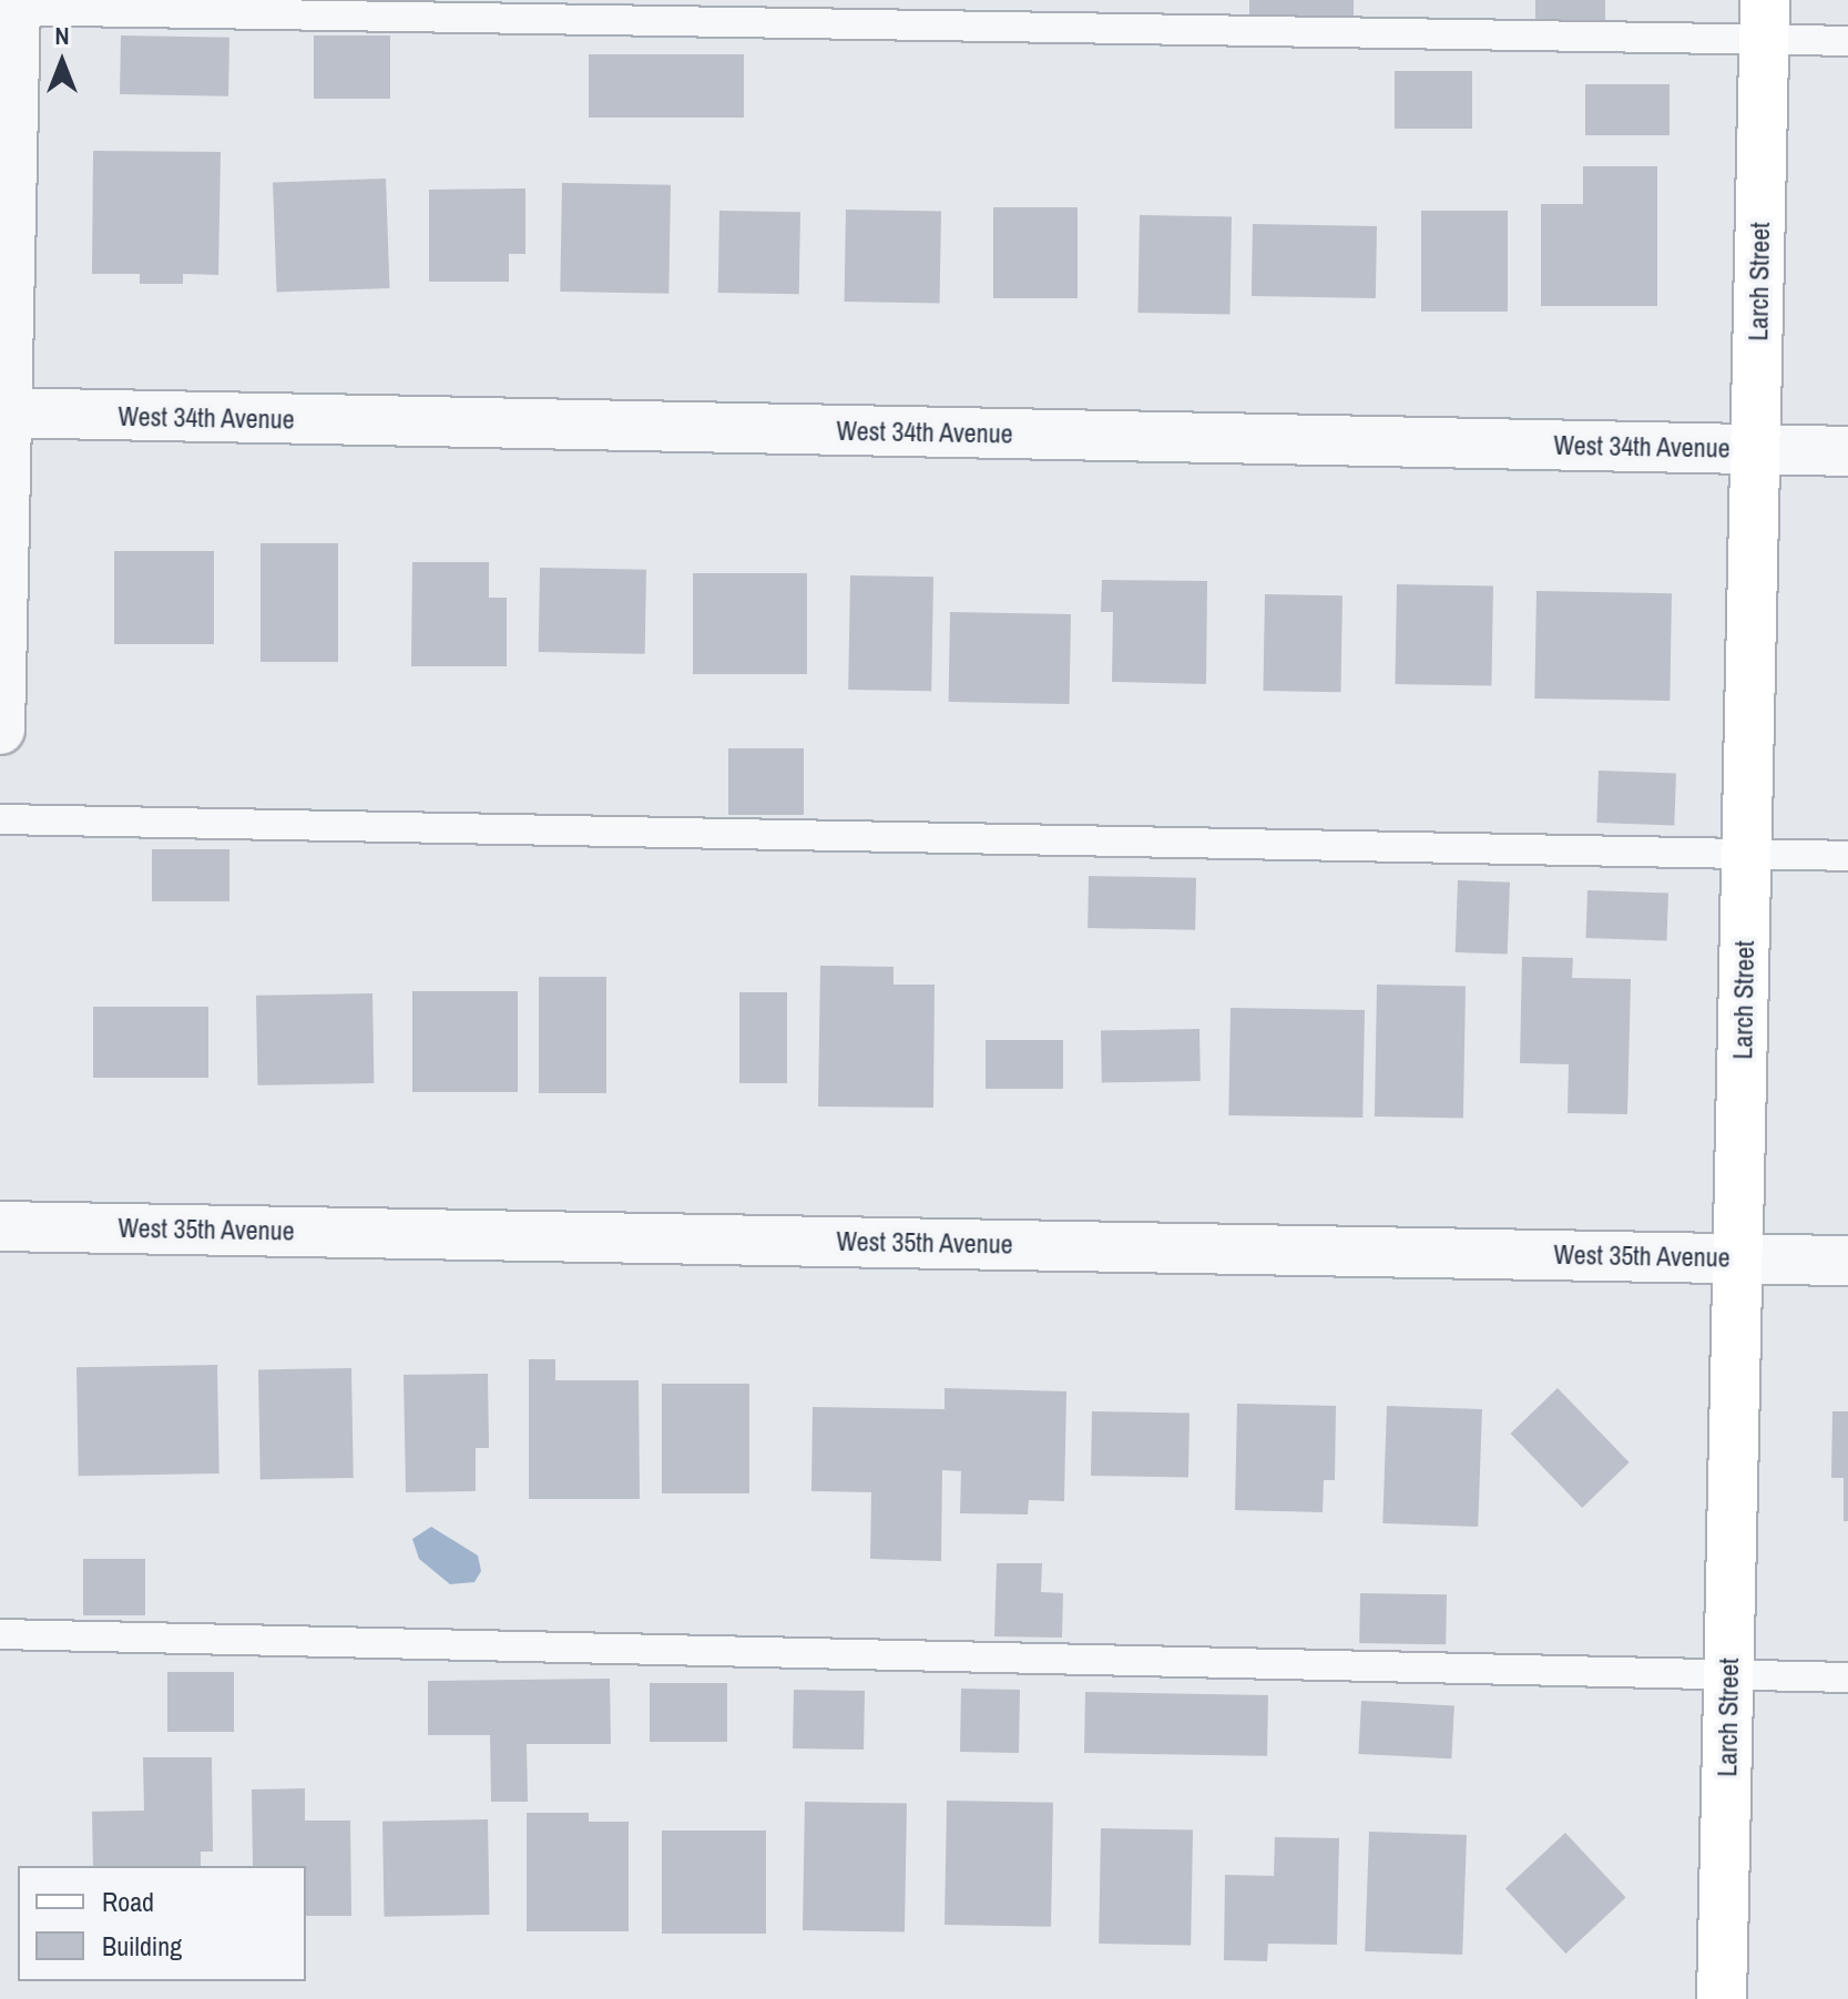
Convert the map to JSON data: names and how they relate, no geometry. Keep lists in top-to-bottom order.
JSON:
{
  "streets": {
    "street": ["Larch Street", "West 34th Avenue", "West 35th Avenue"]
  },
  "crossings": [
    ["Larch Street", "West 34th Avenue"],
    ["Larch Street", "West 35th Avenue"]
  ],
  "legend": ["Road", "Building"],
  "north": "top"
}
